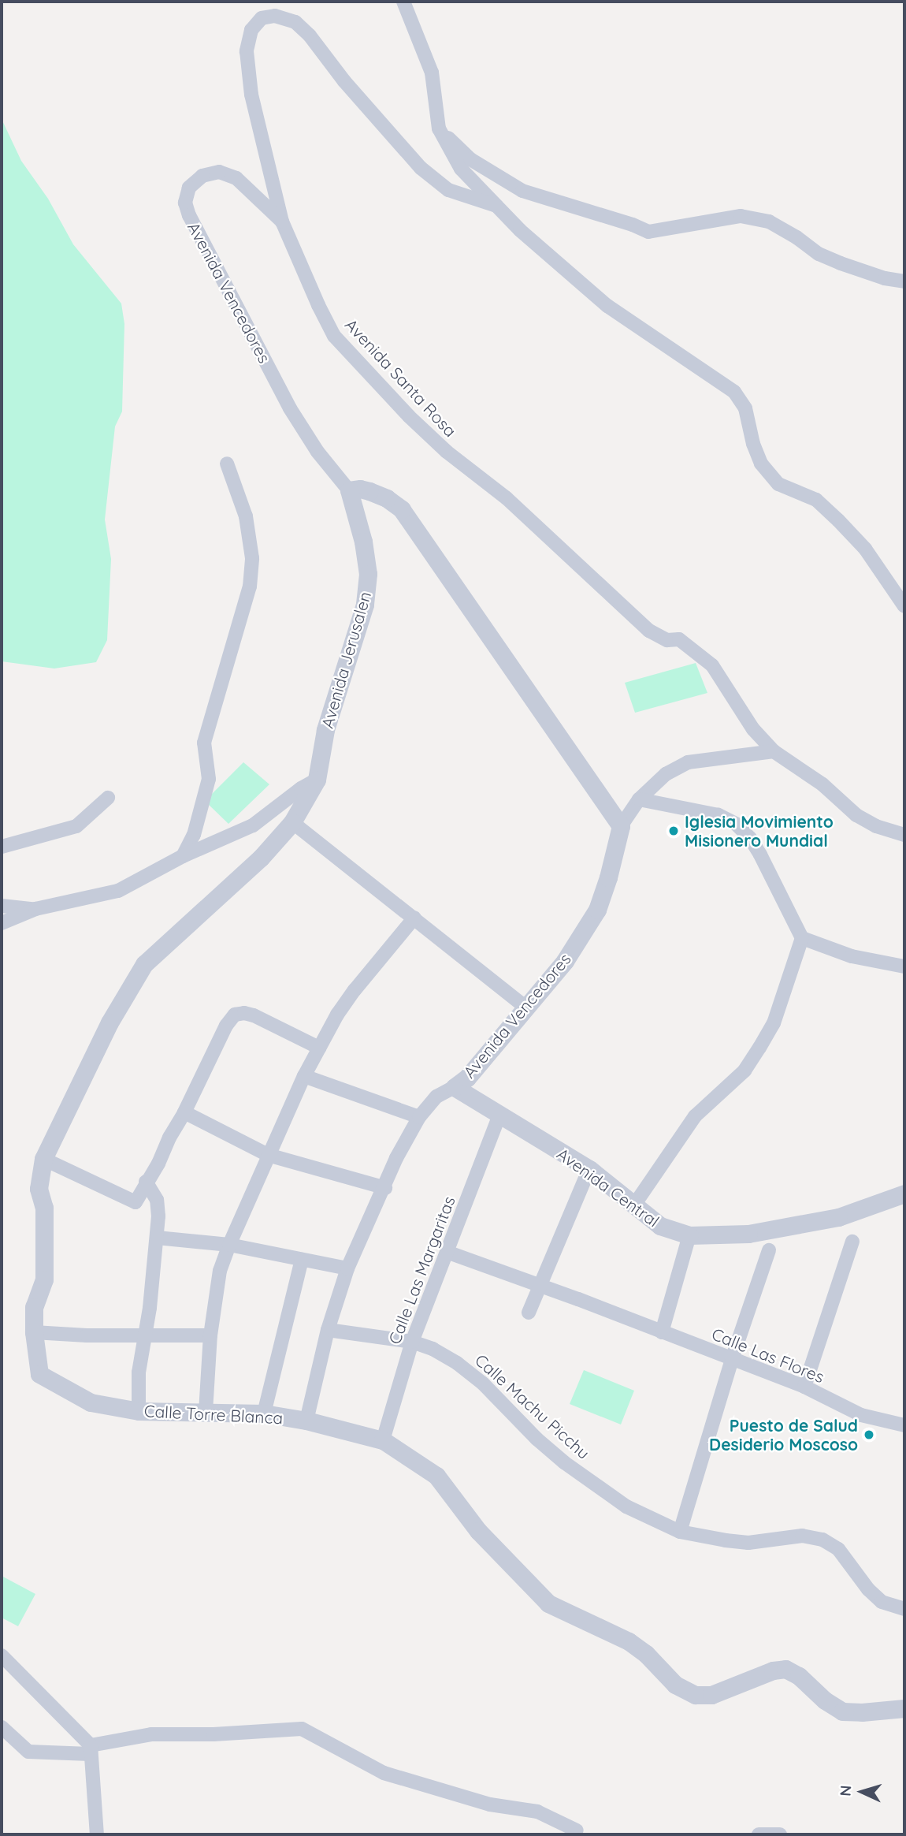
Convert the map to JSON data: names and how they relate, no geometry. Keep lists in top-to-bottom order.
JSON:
{
  "streets": {
    "street": [
      "Avenida Vencedores",
      "Avenida Santa Rosa",
      "Avenida Jerusalen",
      "Avenida Central",
      "Calle Las Margaritas",
      "Calle Las Flores",
      "Calle Machu Picchu",
      "Calle Torre Blanca"
    ]
  },
  "crossings": [
    ["Avenida Vencedores", "Avenida Santa Rosa"],
    ["Avenida Vencedores", "Avenida Jerusalen"],
    ["Avenida Vencedores", "Avenida Central"],
    ["Avenida Vencedores", "Calle Machu Picchu"],
    ["Avenida Vencedores", "Calle Torre Blanca"],
    ["Avenida Central", "Calle Las Margaritas"],
    ["Calle Las Margaritas", "Calle Machu Picchu"],
    ["Calle Las Margaritas", "Calle Torre Blanca"]
  ],
  "places": ["Iglesia Movimiento Misionero Mundial", "Puesto de Salud Desiderio Moscoso"],
  "north": "left"
}
